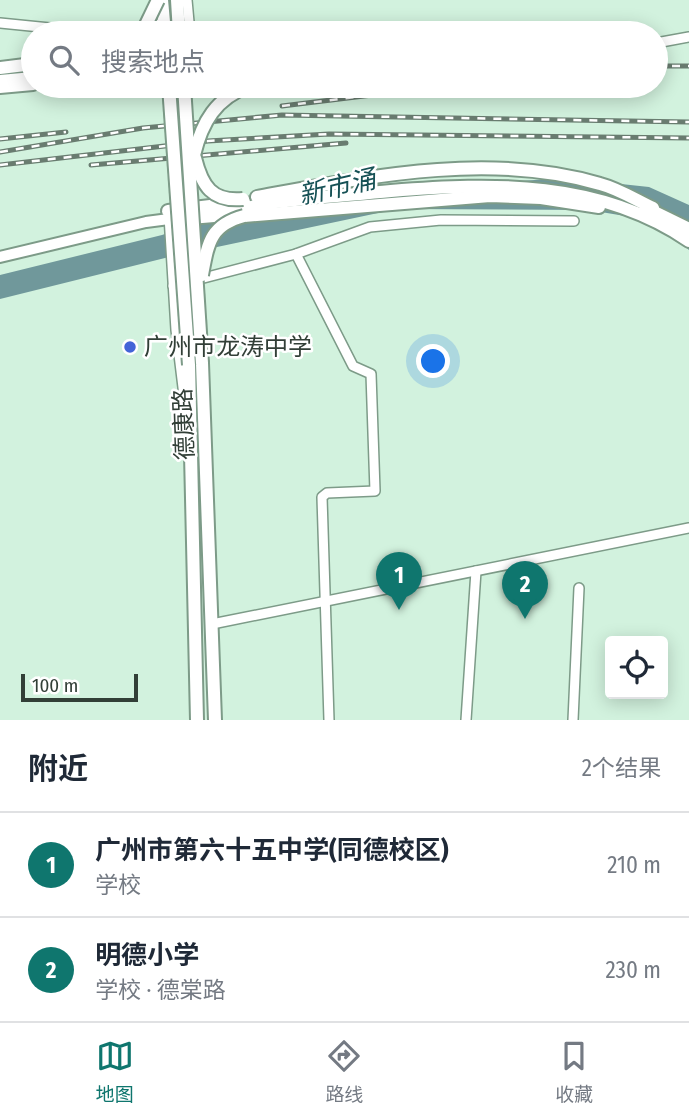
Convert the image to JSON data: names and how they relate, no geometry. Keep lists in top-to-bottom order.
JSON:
{
  "streets": {
    "main road": ["德康路"]
  },
  "water": ["新市涌"],
  "places": ["广州市龙涛中学"],
  "scale_bar": "100 m",
  "page": {
    "search": "搜索地点",
    "pins": ["1", "2"],
    "scale": "100 m",
    "heading": ["附近", "2个结果"],
    "list": [
      {
        "mark": "1",
        "name": "广州市第六十五中学(同德校区)",
        "note": "学校",
        "value": "210 m"
      },
      {
        "mark": "2",
        "name": "明德小学",
        "note": "学校 · 德棠路",
        "value": "230 m"
      }
    ],
    "nav": ["地图", "路线", "收藏"]
  }
}
